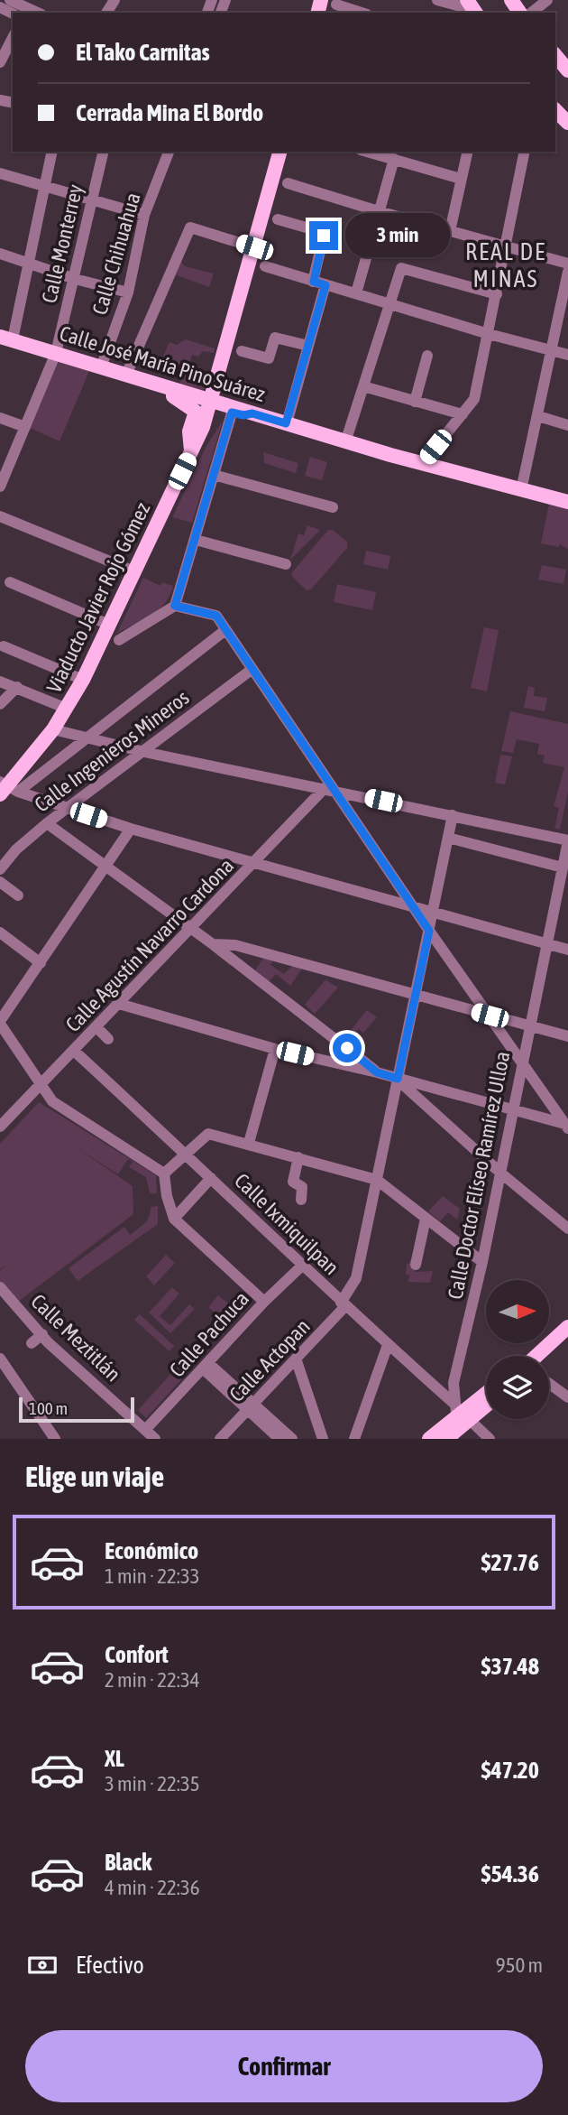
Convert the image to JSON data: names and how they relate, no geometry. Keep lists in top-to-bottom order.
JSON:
{
  "streets": {
    "main road": ["Calle José María Pino Suárez", "Viaducto Javier Rojo Gómez"],
    "street": [
      "Calle Monterrey",
      "Calle Chihuahua",
      "Calle Ingenieros Mineros",
      "Calle Agustín Navarro Cardona",
      "Calle Doctor Elíseo Ramírez Ulloa",
      "Calle Ixmiquilpan",
      "Calle Pachuca",
      "Calle Meztitlán",
      "Calle Actopan"
    ]
  },
  "crossings": [
    ["Calle Monterrey", "Calle José María Pino Suárez"],
    ["Calle Chihuahua", "Calle José María Pino Suárez"],
    ["Calle José María Pino Suárez", "Viaducto Javier Rojo Gómez"],
    ["Calle Agustín Navarro Cardona", "Calle Ixmiquilpan"],
    ["Calle Doctor Elíseo Ramírez Ulloa", "Calle Ixmiquilpan"],
    ["Calle Ixmiquilpan", "Calle Pachuca"],
    ["Calle Ixmiquilpan", "Calle Actopan"],
    ["Calle Pachuca", "Calle Meztitlán"]
  ],
  "districts": ["REAL DE MINAS"],
  "scale_bar": "100 m",
  "north": "right",
  "page": {
    "banner": ["El Tako Carnitas", "Cerrada Mina El Bordo"],
    "bubble": "3 min",
    "scale": "100 m",
    "heading": "Elige un viaje",
    "list": [
      {
        "name": "Económico",
        "note": "1 min · 22:33",
        "value": "$27.76"
      },
      {
        "name": "Confort",
        "note": "2 min · 22:34",
        "value": "$37.48"
      },
      {
        "name": "XL",
        "note": "3 min · 22:35",
        "value": "$47.20"
      },
      {
        "name": "Black",
        "note": "4 min · 22:36",
        "value": "$54.36"
      }
    ],
    "pay": ["Efectivo", "950 m"],
    "buttons": "Confirmar"
  }
}
